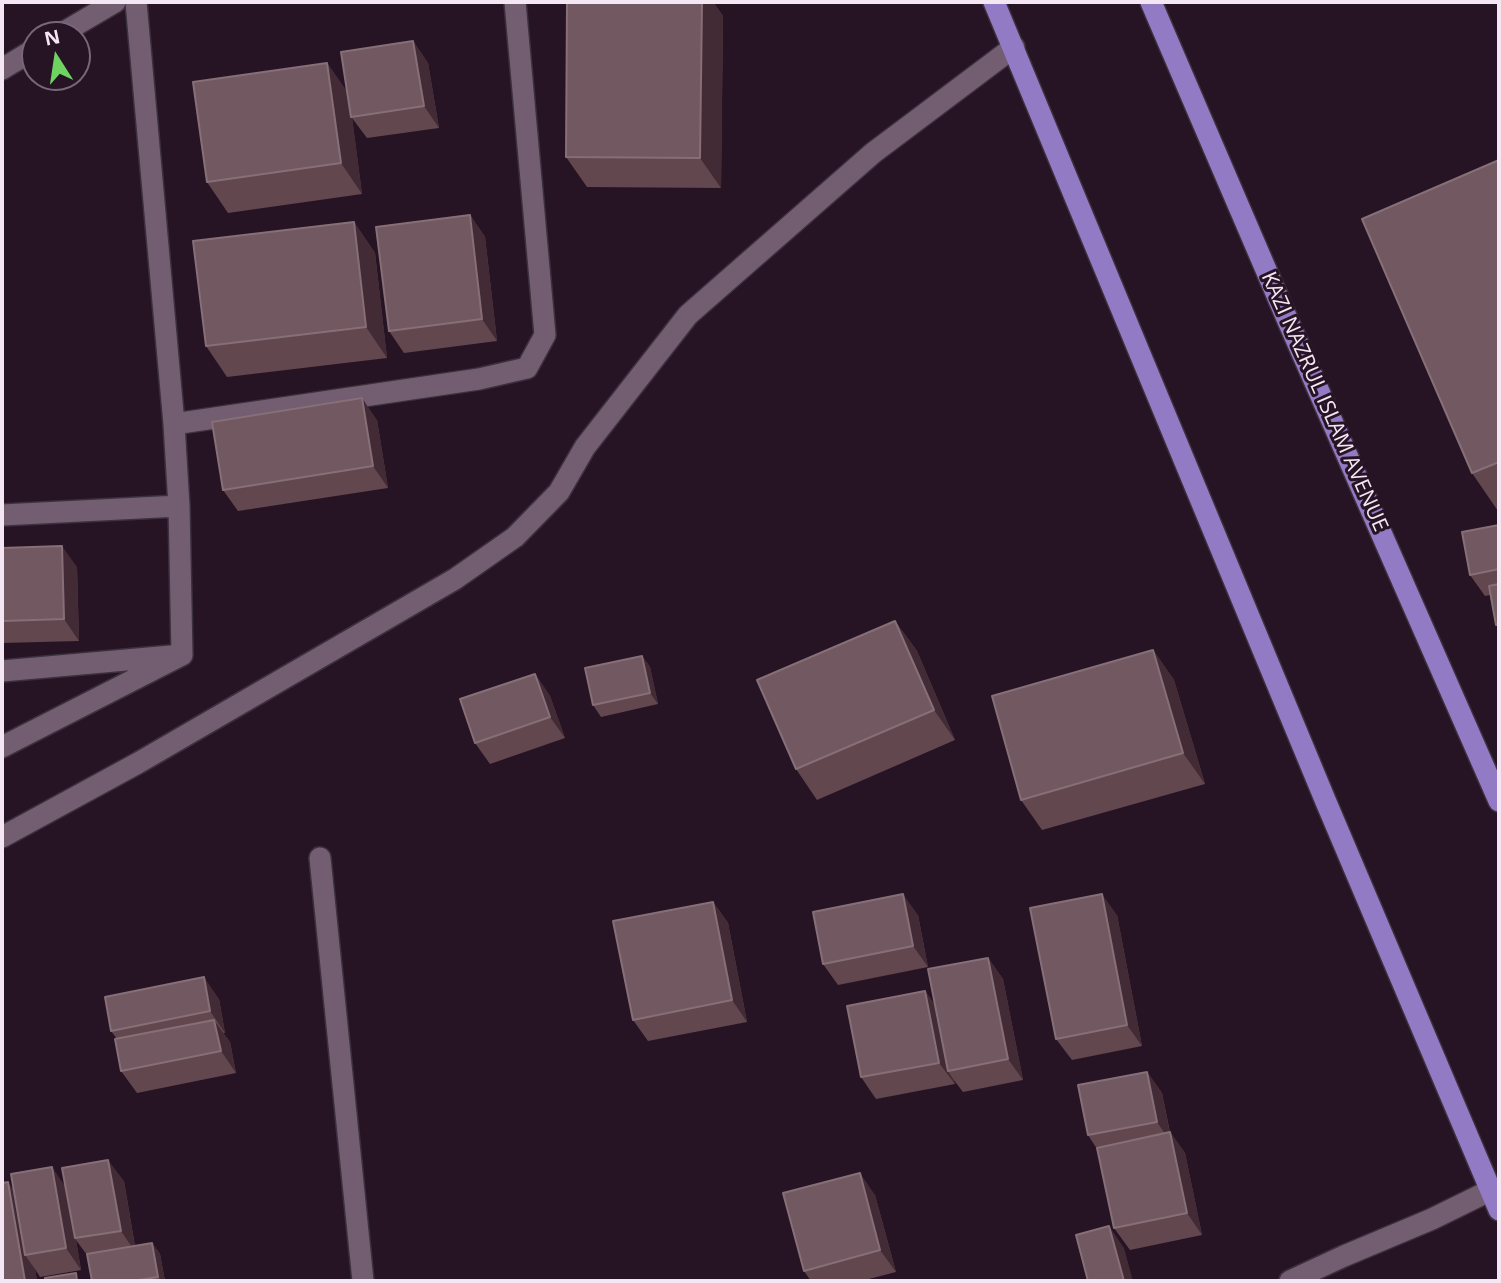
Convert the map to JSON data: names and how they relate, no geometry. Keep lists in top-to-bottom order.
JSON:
{
  "streets": {
    "main road": ["KAZI NAZRUL ISLAM AVENUE"]
  },
  "north": "top"
}
